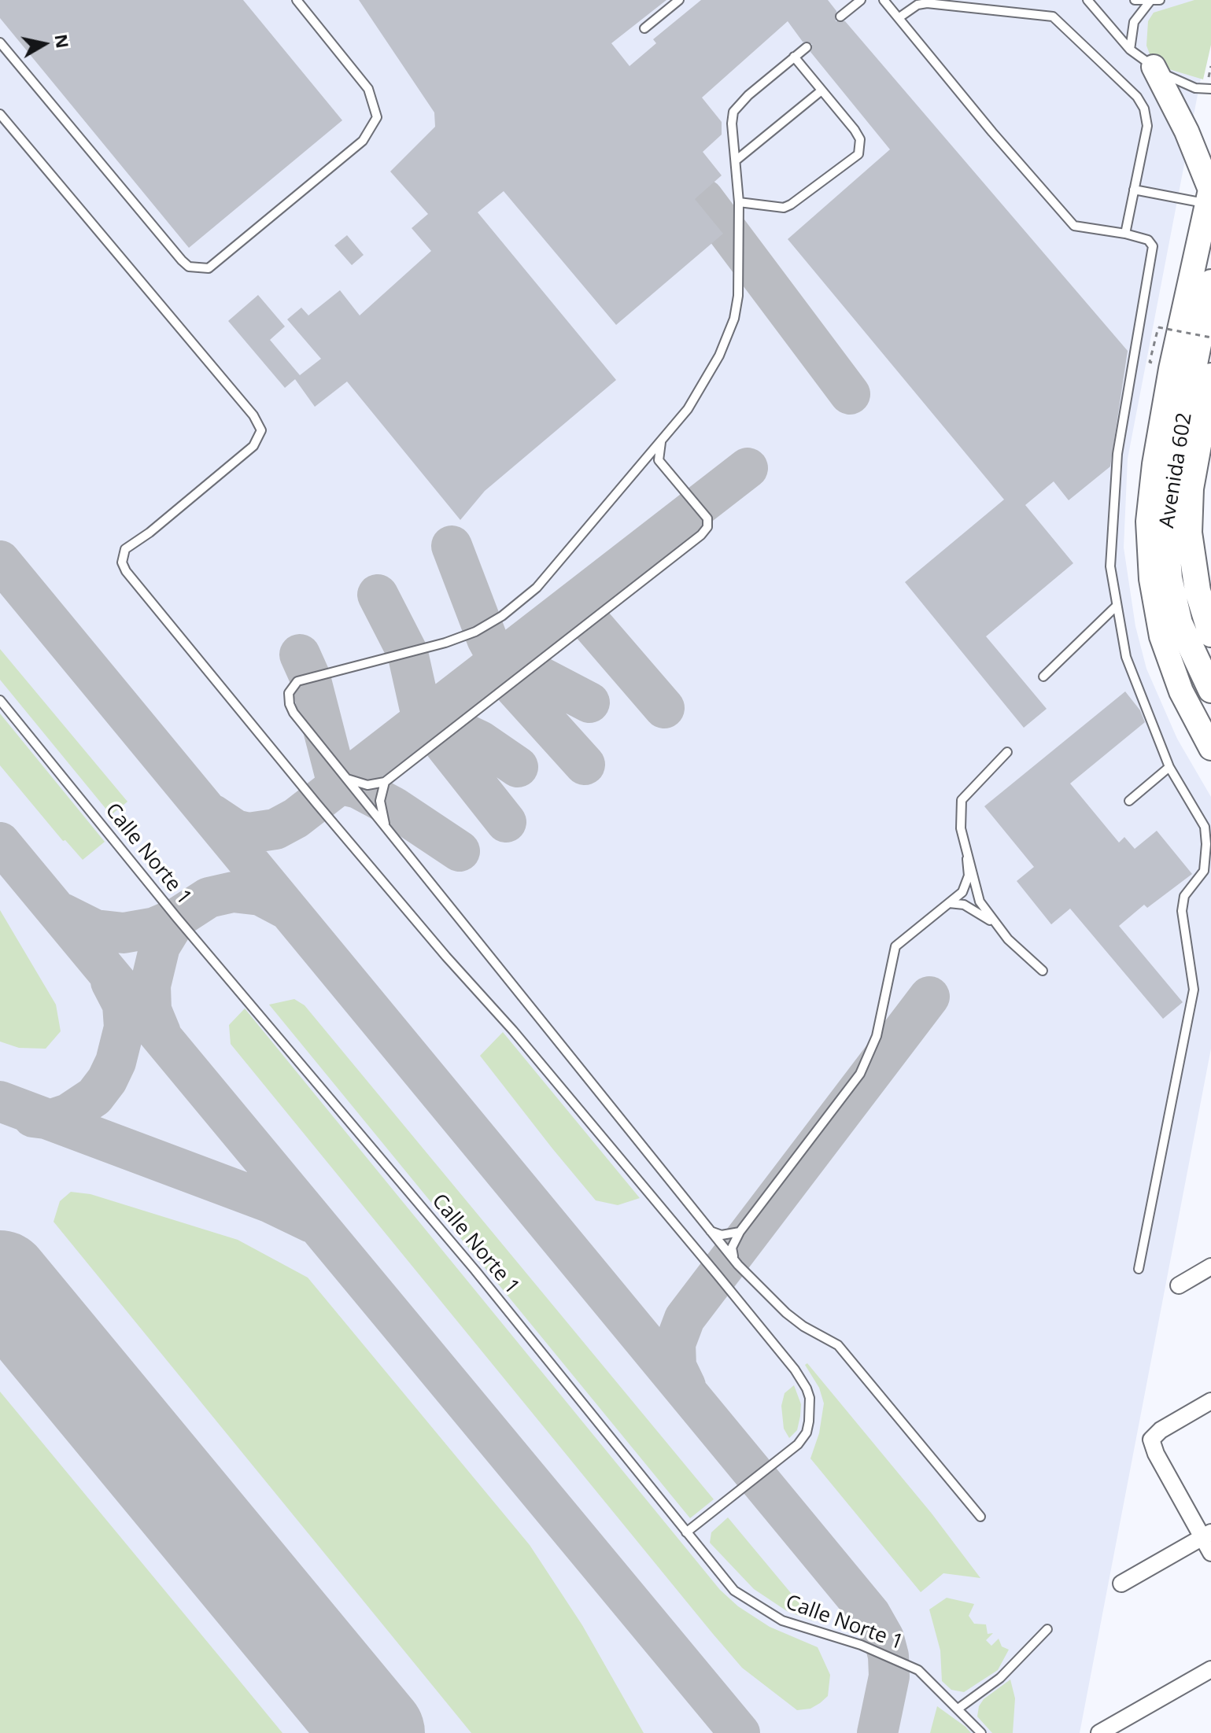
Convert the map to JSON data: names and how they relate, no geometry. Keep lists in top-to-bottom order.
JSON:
{
  "streets": {
    "main road": ["Avenida 602"],
    "lane": ["Calle Norte 1"]
  },
  "north": "right"
}
